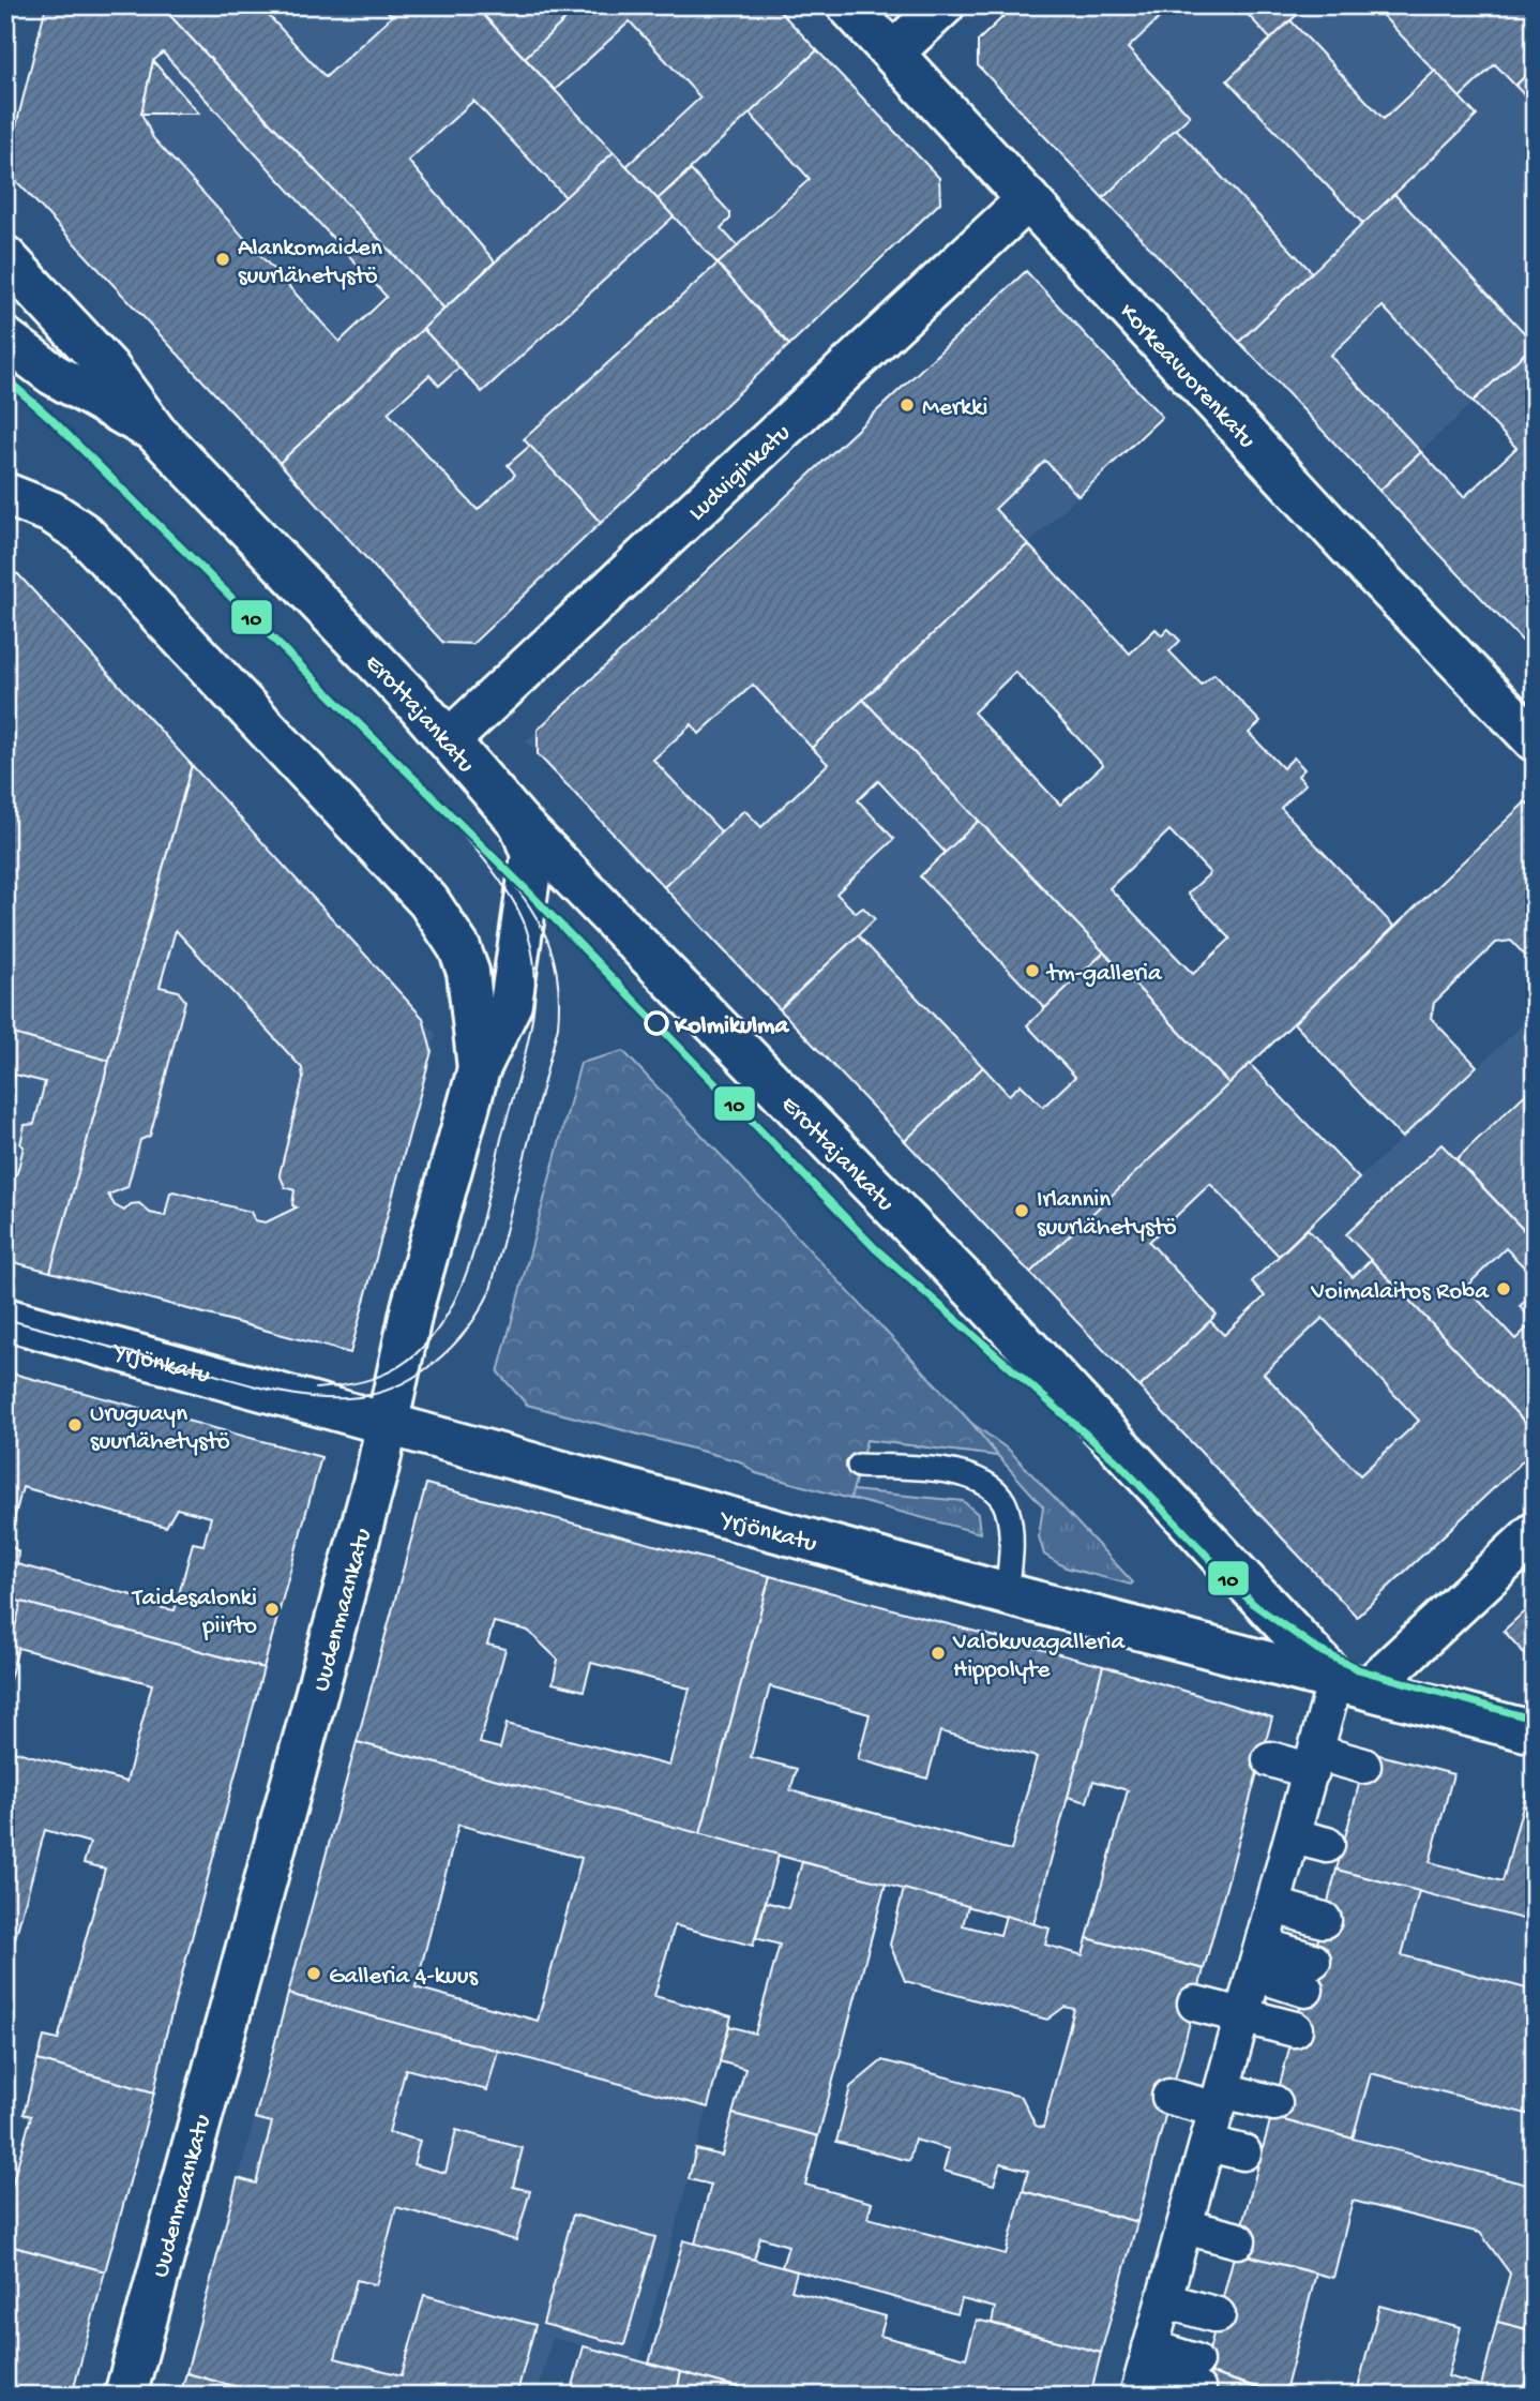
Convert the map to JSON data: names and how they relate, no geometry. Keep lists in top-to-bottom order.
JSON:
{
  "streets": {
    "street": [
      "Korkeavuorenkatu",
      "Ludviginkatu",
      "Erottajankatu",
      "Yrjönkatu",
      "Uudenmaankatu"
    ]
  },
  "crossings": [
    ["Korkeavuorenkatu", "Ludviginkatu"],
    ["Ludviginkatu", "Erottajankatu"],
    ["Erottajankatu", "Yrjönkatu"],
    ["Erottajankatu", "Uudenmaankatu"],
    ["Yrjönkatu", "Uudenmaankatu"]
  ],
  "places": [
    "Alankomaiden suurlähetystö",
    "Merkki",
    "tm-galleria",
    "Kolmikulma",
    "Irlannin suurlähetystö",
    "Voimalaitos Roba",
    "Uruguayn suurlähetystö",
    "Taidesalonki piirto",
    "Valokuvagalleria Hippolyte",
    "Galleria 4-kuus"
  ],
  "lines": ["transit line 10"]
}
